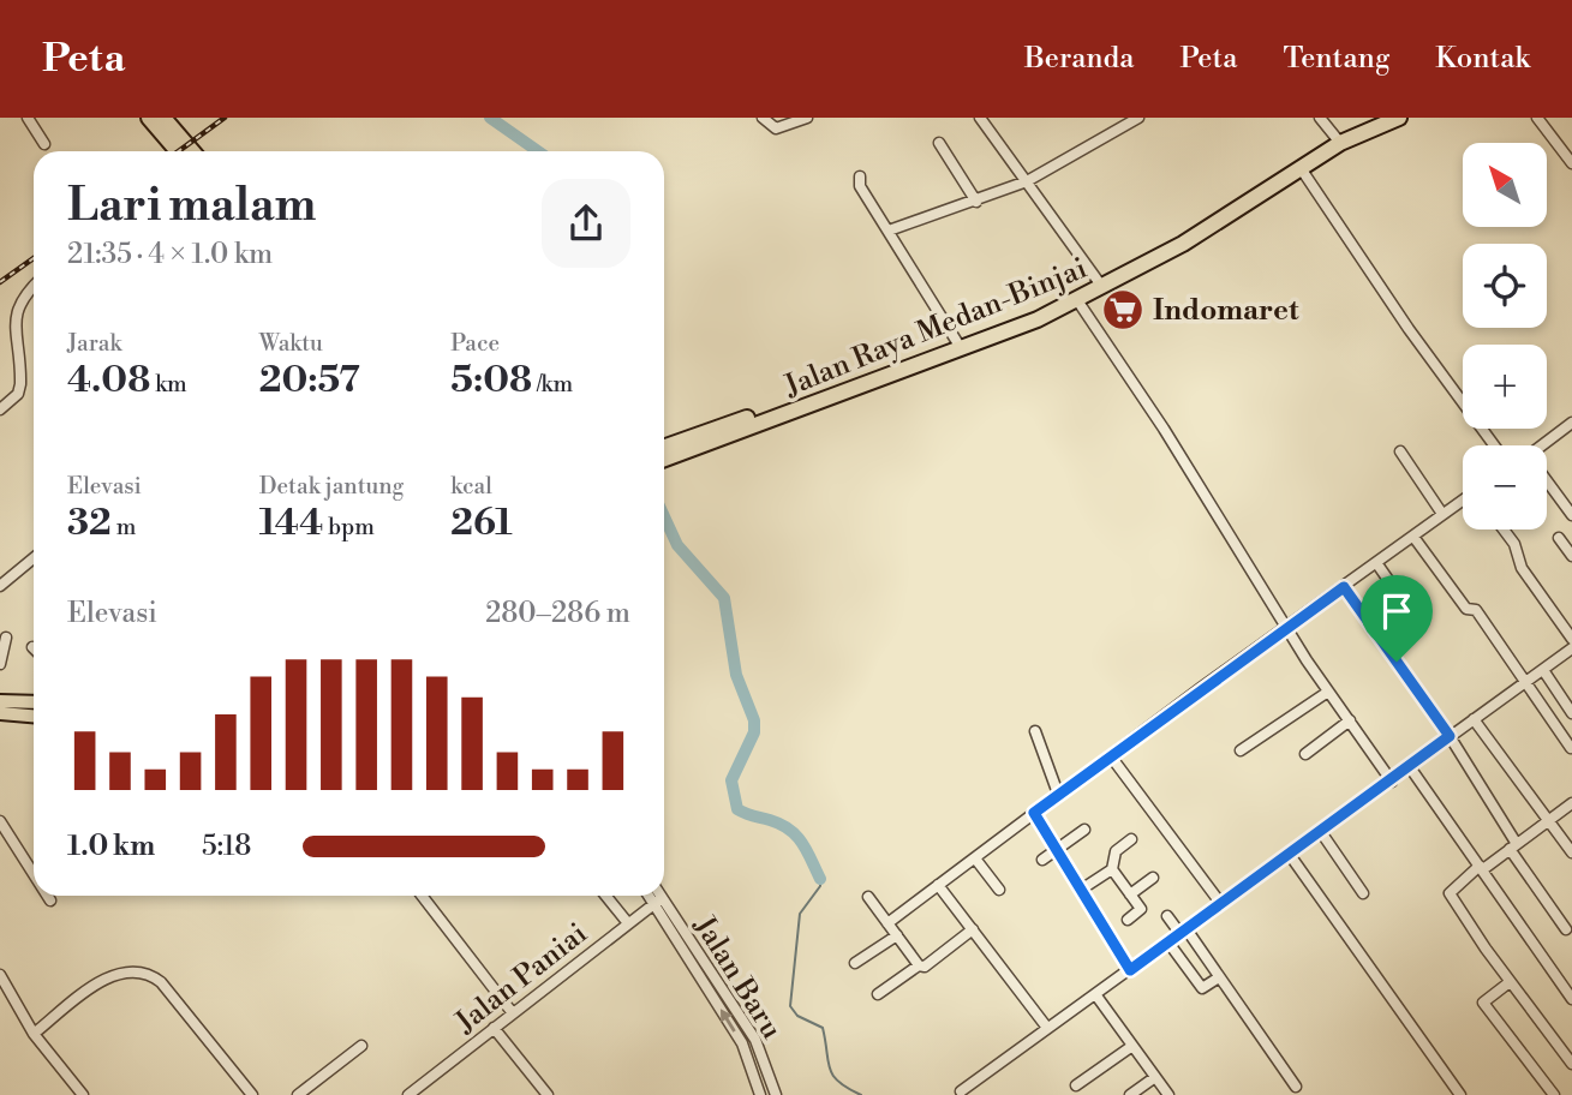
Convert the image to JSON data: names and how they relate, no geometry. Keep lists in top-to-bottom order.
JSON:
{
  "streets": {
    "highway": ["Jalan Raya Medan-Binjai"],
    "street": ["Jalan Paniai", "Jalan Baru"]
  },
  "crossings": [
    ["Jalan Paniai", "Jalan Baru"]
  ],
  "places": {
    "supermarket": ["Indomaret"]
  },
  "north": "top left",
  "page": {
    "header": "Peta",
    "nav": [
      "Beranda",
      "Peta",
      "Tentang",
      "Kontak"
    ],
    "map_buttons": ["+", "−"],
    "heading": ["Lari malam", "21:35 · 4 × 1.0 km"],
    "stats": [
      ["Jarak", "4.08 km"],
      ["Waktu", "20:57"],
      ["Pace", "5:08 /km"],
      ["Elevasi", "32 m"],
      ["Detak jantung", "144 bpm"],
      ["kcal", "261"]
    ],
    "chart": ["Elevasi", "280–286 m"],
    "list": [
      {
        "name": "1.0 km",
        "note": "5:18"
      }
    ]
  }
}
